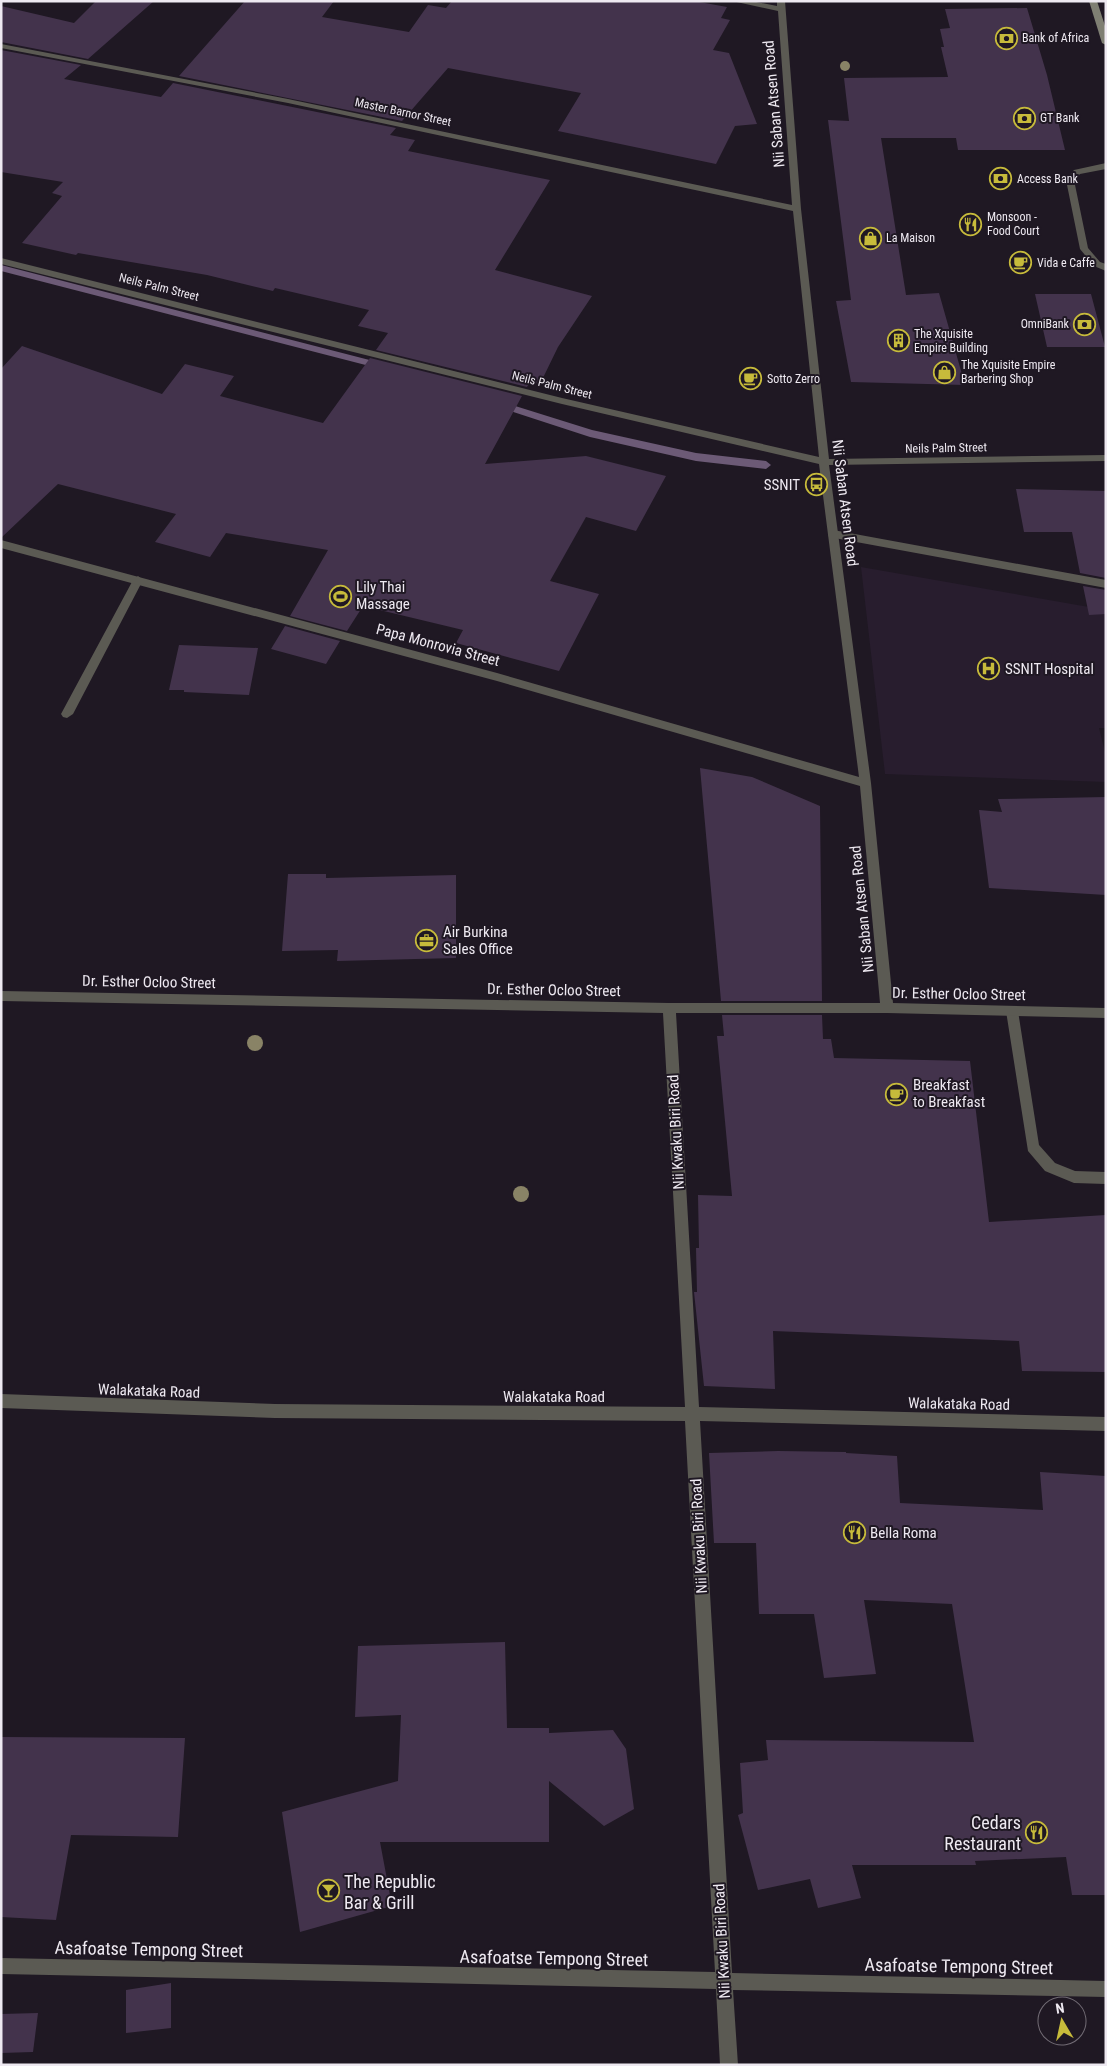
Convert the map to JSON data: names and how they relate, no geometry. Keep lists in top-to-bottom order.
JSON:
{
  "streets": {
    "street": [
      "Nii Saban Atsen Road",
      "Master Barnor Street",
      "Neils Palm Street",
      "Papa Monrovia Street",
      "Dr. Esther Ocloo Street",
      "Nii Kwaku Biri Road",
      "Walakataka Road",
      "Asafoatse Tempong Street"
    ]
  },
  "crossings": [
    ["Nii Saban Atsen Road", "Master Barnor Street"],
    ["Nii Saban Atsen Road", "Neils Palm Street"],
    ["Nii Saban Atsen Road", "Papa Monrovia Street"],
    ["Nii Saban Atsen Road", "Dr. Esther Ocloo Street"],
    ["Dr. Esther Ocloo Street", "Nii Kwaku Biri Road"],
    ["Nii Kwaku Biri Road", "Walakataka Road"],
    ["Nii Kwaku Biri Road", "Asafoatse Tempong Street"]
  ],
  "places": {
    "bank": [
      "Bank of Africa",
      "GT Bank",
      "Access Bank",
      "OmniBank"
    ],
    "restaurant": ["Monsoon - Food Court", "Bella Roma", "Cedars Restaurant"],
    "shop": ["La Maison", "The Xquisite Empire Barbering Shop"],
    "cafe": ["Vida e Caffe", "Sotto Zerro", "Breakfast to Breakfast"],
    "building": ["The Xquisite Empire Building"],
    "bus stop": ["SSNIT"],
    "sports": ["Lily Thai Massage"],
    "hospital": ["SSNIT Hospital"],
    "office": ["Air Burkina Sales Office"],
    "bar": ["The Republic Bar & Grill"]
  },
  "north": "top"
}
